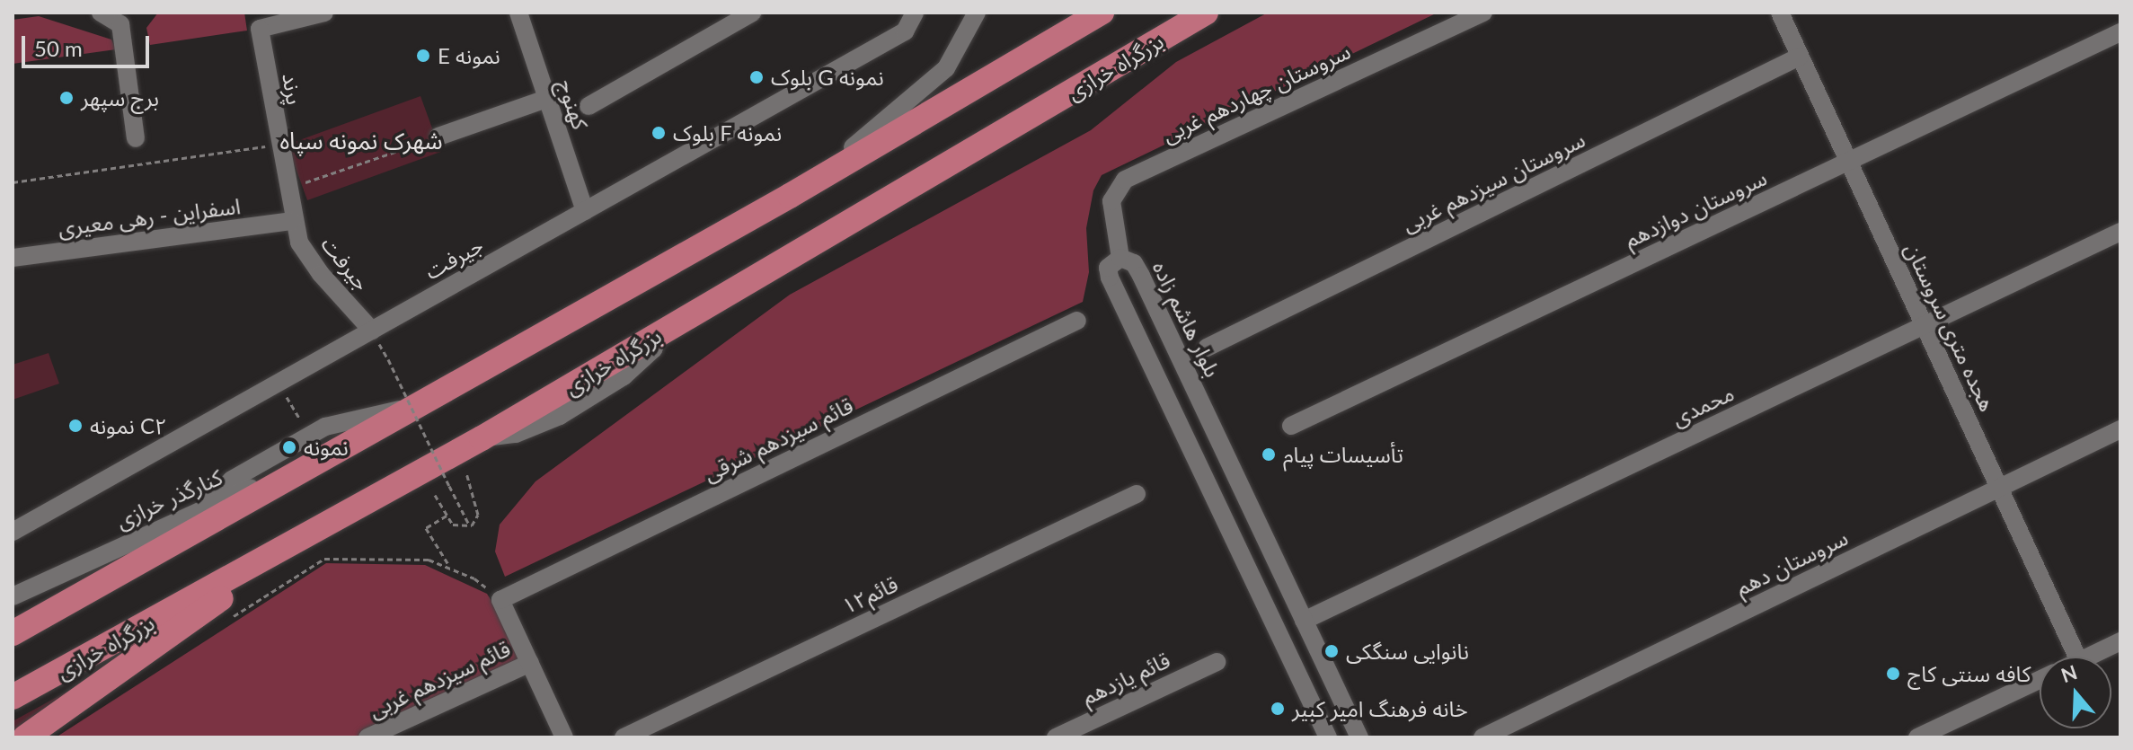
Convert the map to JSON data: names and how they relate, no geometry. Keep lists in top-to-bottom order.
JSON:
{
  "streets": {
    "highway": ["بزرگراه خرازی"],
    "street": [
      "پرند",
      "سروستان چهاردهم غربی",
      "كهنوج",
      "سروستان سیزدهم غربی",
      "سروستان دوازدهم",
      "اسفراين - رهی معیری",
      "جيرفت",
      "جیرفت",
      "بلوار هاشم زاده",
      "هجده متری سروستان",
      "محمدی",
      "قائم سیزدهم شرقی",
      "کنارگذر خرازی",
      "سروستان دهم",
      "قائم۱۲",
      "قائم یازدهم",
      "قائم سیزدهم غربی"
    ]
  },
  "crossings": [
    ["پرند", "اسفراين - رهی معیری"],
    ["پرند", "جیرفت"],
    ["سروستان چهاردهم غربی", "بلوار هاشم زاده"],
    ["كهنوج", "جيرفت"],
    ["سروستان سیزدهم غربی", "هجده متری سروستان"],
    ["سروستان دوازدهم", "هجده متری سروستان"],
    ["اسفراين - رهی معیری", "جیرفت"],
    ["جيرفت", "جیرفت"],
    ["بلوار هاشم زاده", "محمدی"],
    ["هجده متری سروستان", "محمدی"],
    ["هجده متری سروستان", "سروستان دهم"]
  ],
  "districts": ["شهرک نمونه سپاه"],
  "places": [
    "E نمونه",
    "بلوک G نمونه",
    "برج سپهر",
    "بلوک F نمونه",
    "نمونه C۲",
    "نمونه",
    "تأسیسات پیام",
    "نانوایی سنگکی",
    "کافه سنتی کاج",
    "خانه فرهنگ امیر کبیر"
  ],
  "scale_bar": "50 m",
  "north": "top"
}
